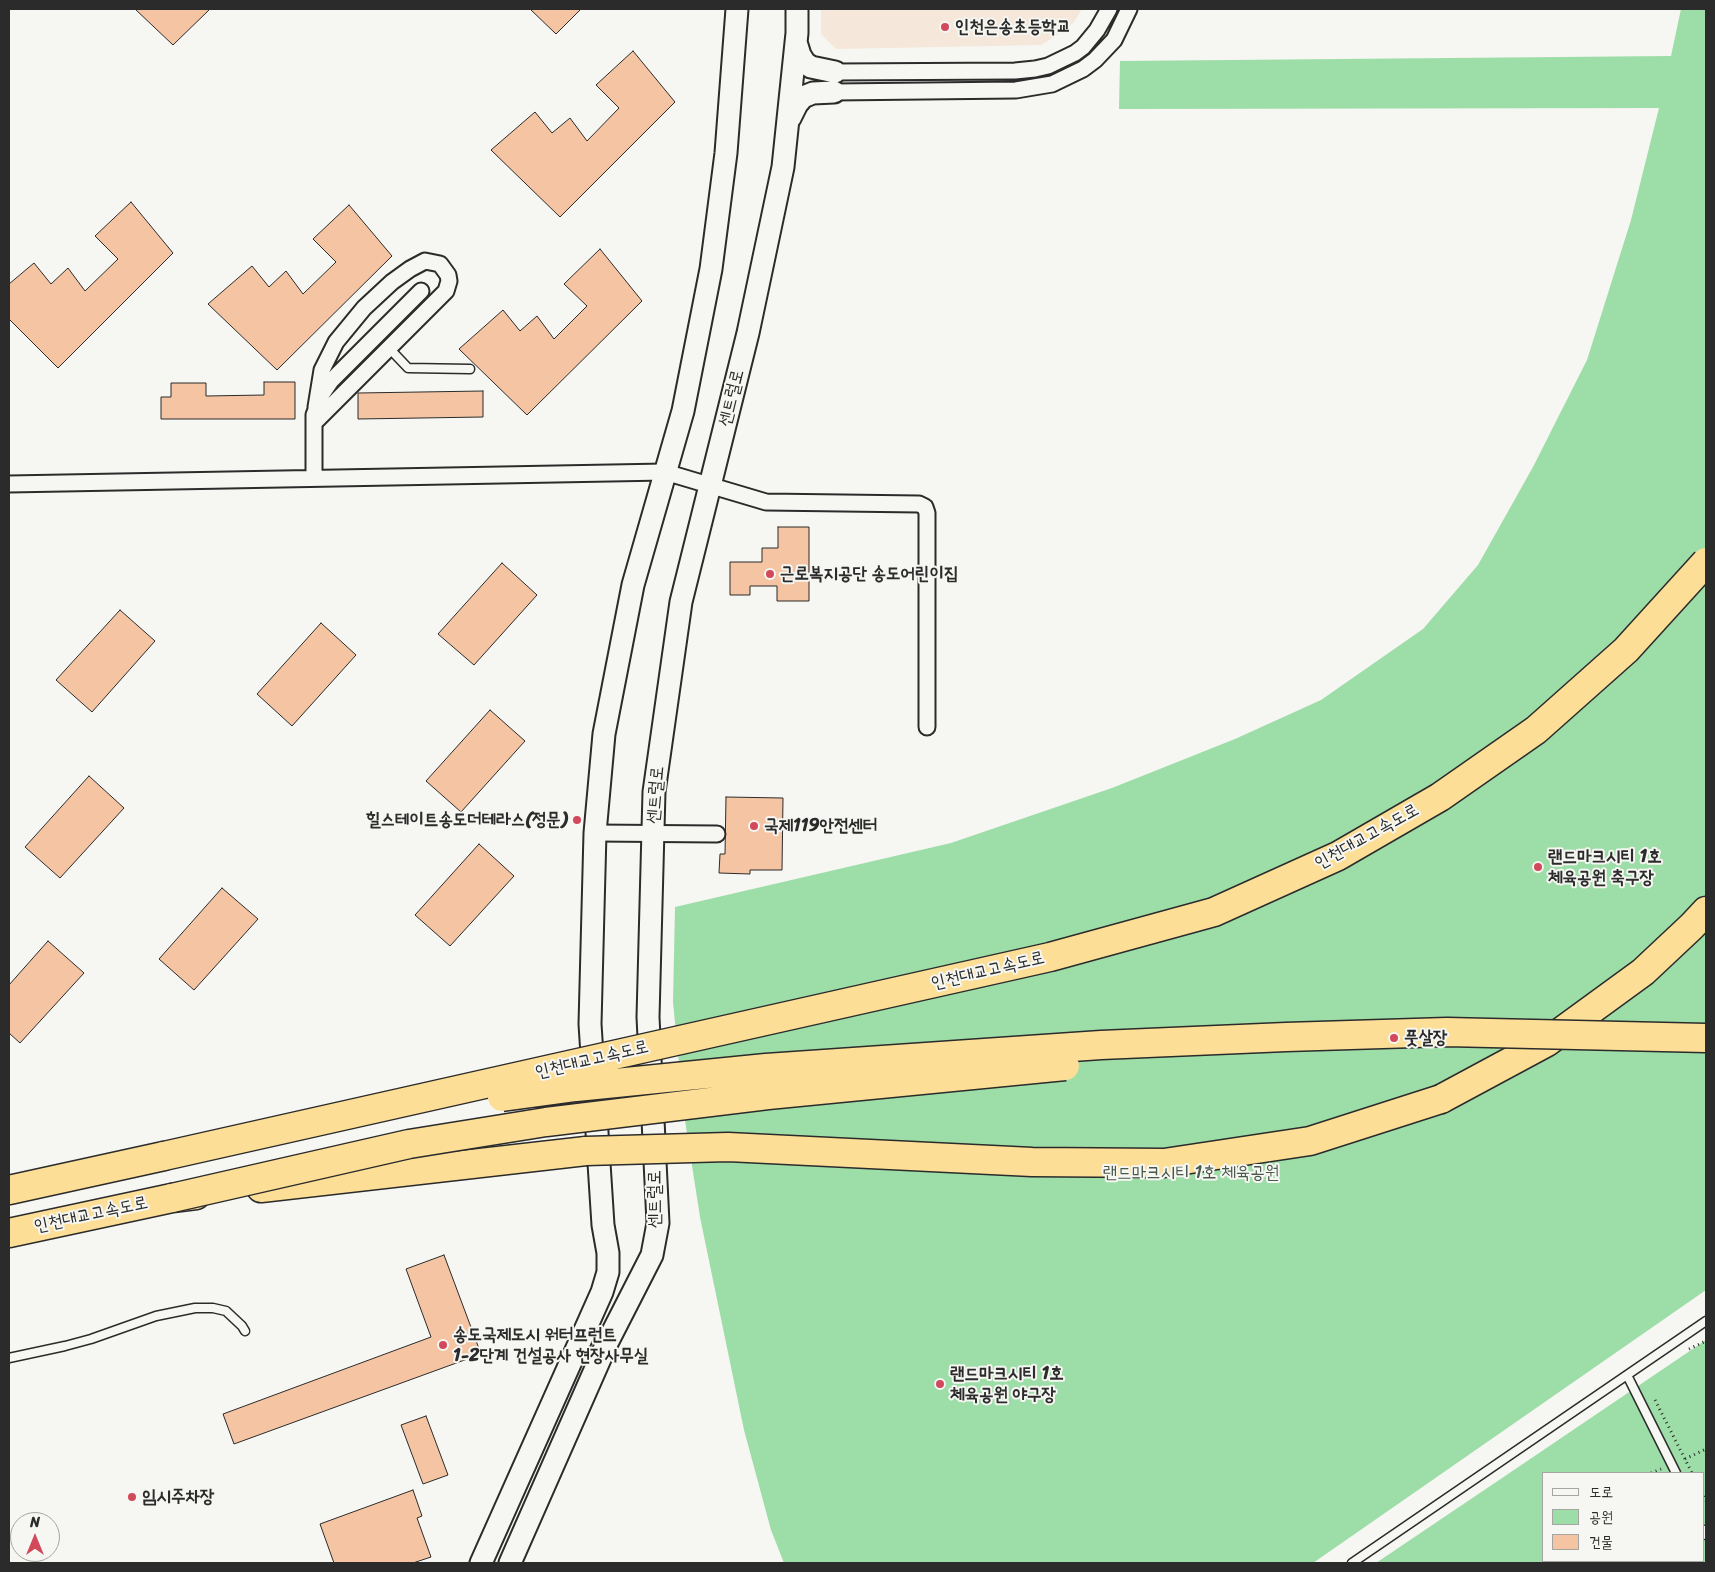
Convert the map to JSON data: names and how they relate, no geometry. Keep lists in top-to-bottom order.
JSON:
{
  "streets": {
    "highway": ["인천대교고속도로"],
    "main road": ["센트럴로"]
  },
  "parks": ["랜드마크시티 1호 체육공원"],
  "places": [
    "인천은송초등학교",
    "근로복지공단 송도어린이집",
    "힐스테이트송도더테라스(정문)",
    "국제119안전센터",
    "랜드마크시티 1호 체육공원 축구장",
    "풋살장",
    "송도국제도시 워터프런트 1-2단계 건설공사 현장사무실",
    "랜드마크시티 1호 체육공원 야구장",
    "임시주차장"
  ],
  "legend": ["도로", "공원", "건물"],
  "north": "top"
}
